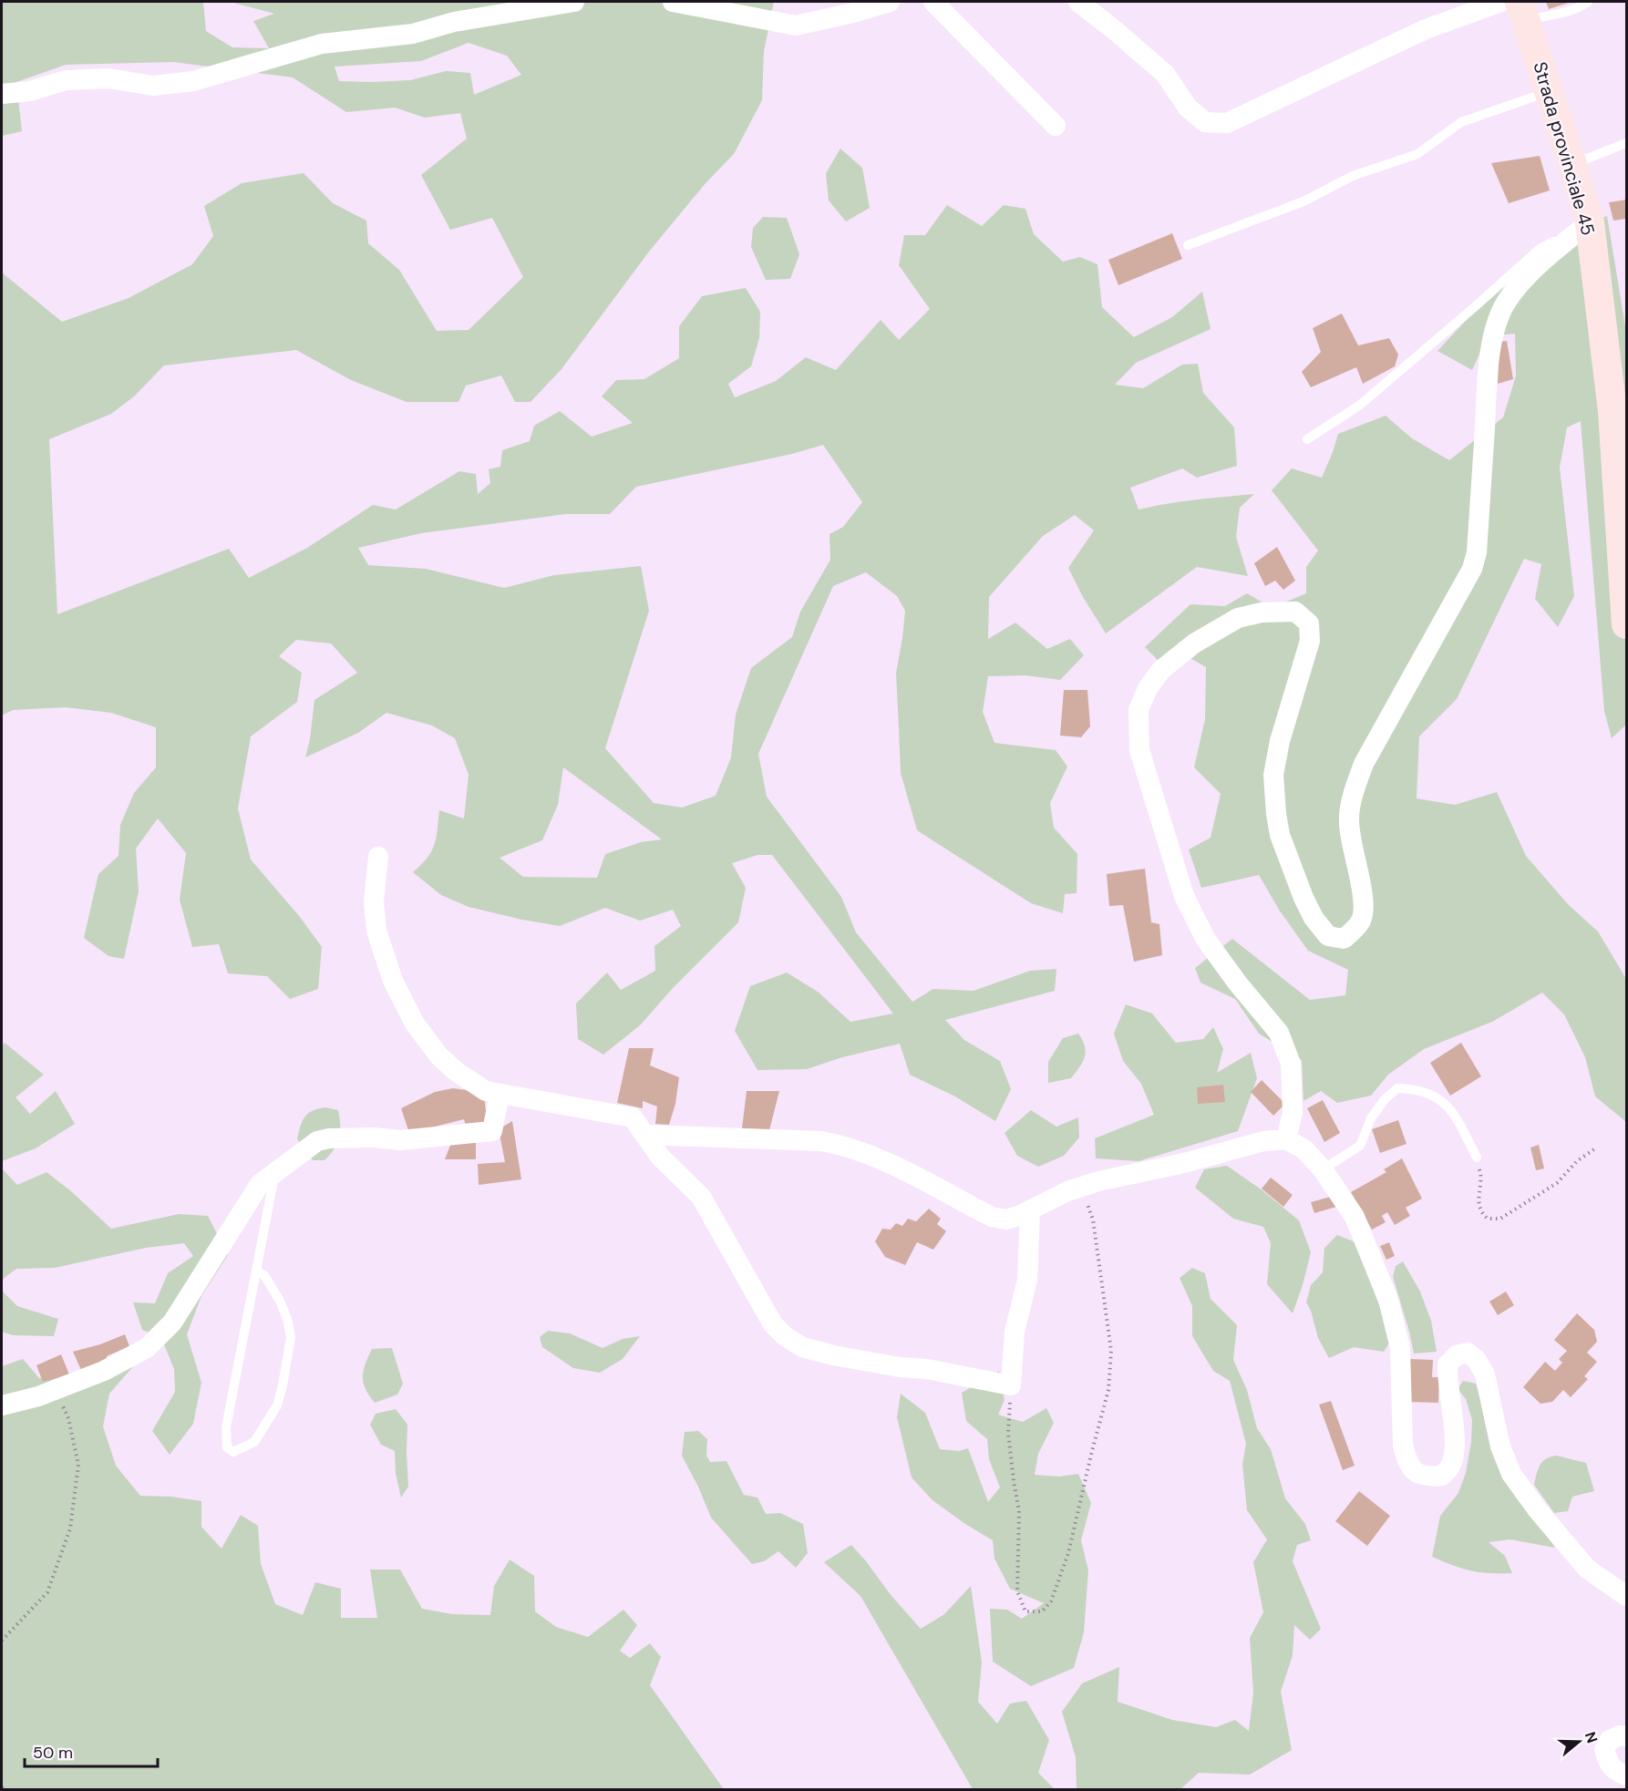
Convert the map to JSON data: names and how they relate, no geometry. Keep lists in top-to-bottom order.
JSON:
{
  "streets": {
    "main road": ["Strada provinciale 45"]
  },
  "scale_bar": "50 m",
  "north": "right"
}
